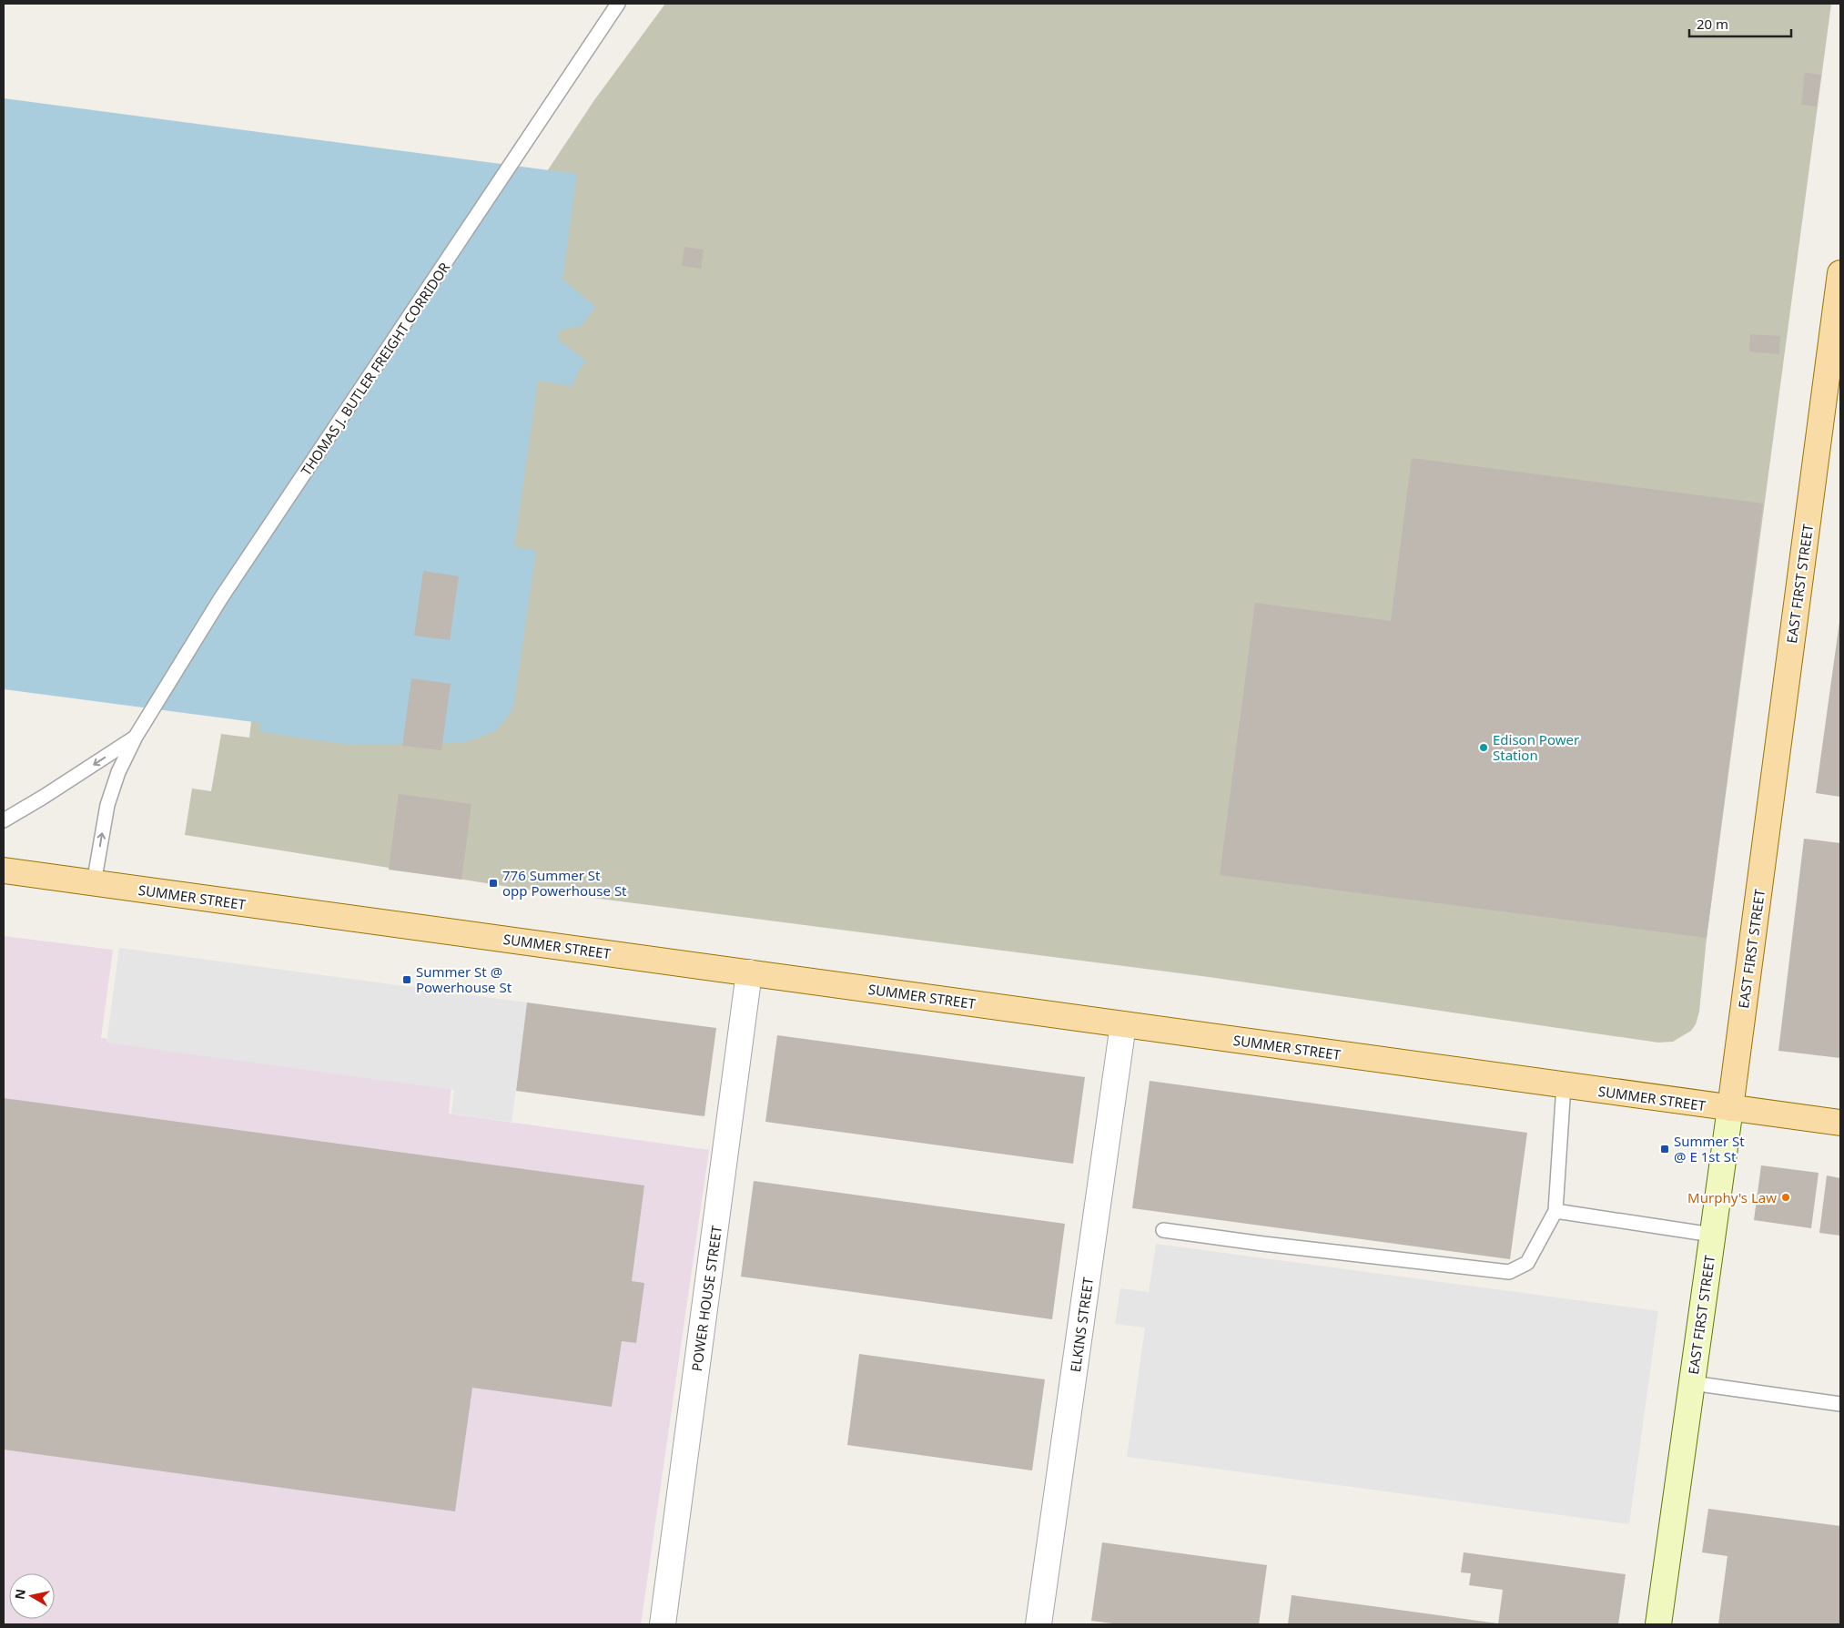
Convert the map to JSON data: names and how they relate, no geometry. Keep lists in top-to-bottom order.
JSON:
{
  "streets": {
    "main road": ["EAST FIRST STREET", "SUMMER STREET"],
    "street": ["POWER HOUSE STREET", "ELKINS STREET"],
    "lane": ["THOMAS J. BUTLER FREIGHT CORRIDOR"]
  },
  "crossings": [
    ["THOMAS J. BUTLER FREIGHT CORRIDOR", "SUMMER STREET"],
    ["EAST FIRST STREET", "SUMMER STREET"],
    ["SUMMER STREET", "POWER HOUSE STREET"],
    ["SUMMER STREET", "ELKINS STREET"]
  ],
  "places": {
    "other": ["Edison Power Station", "Murphy's Law"],
    "transit": ["776 Summer St opp Powerhouse St", "Summer St @ Powerhouse St", "Summer St @ E 1st St"]
  },
  "scale_bar": "20 m",
  "north": "left"
}
